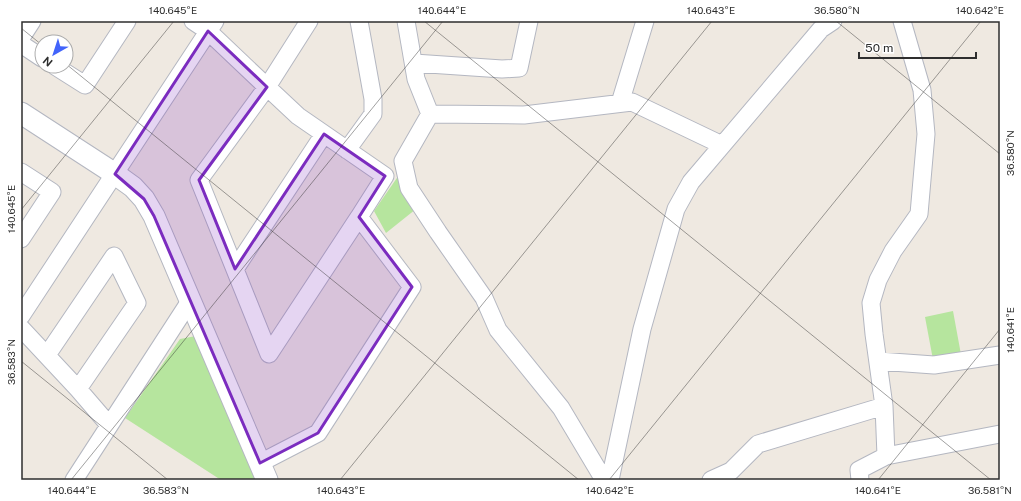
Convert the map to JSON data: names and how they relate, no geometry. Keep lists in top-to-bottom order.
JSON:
{
  "scale_bar": "50 m",
  "north": "bottom left",
  "coordinates": [
    "140.645°E",
    "140.644°E",
    "140.643°E",
    "36.580°N",
    "140.642°E",
    "140.641°E",
    "36.583°N",
    "36.581°N"
  ]
}
